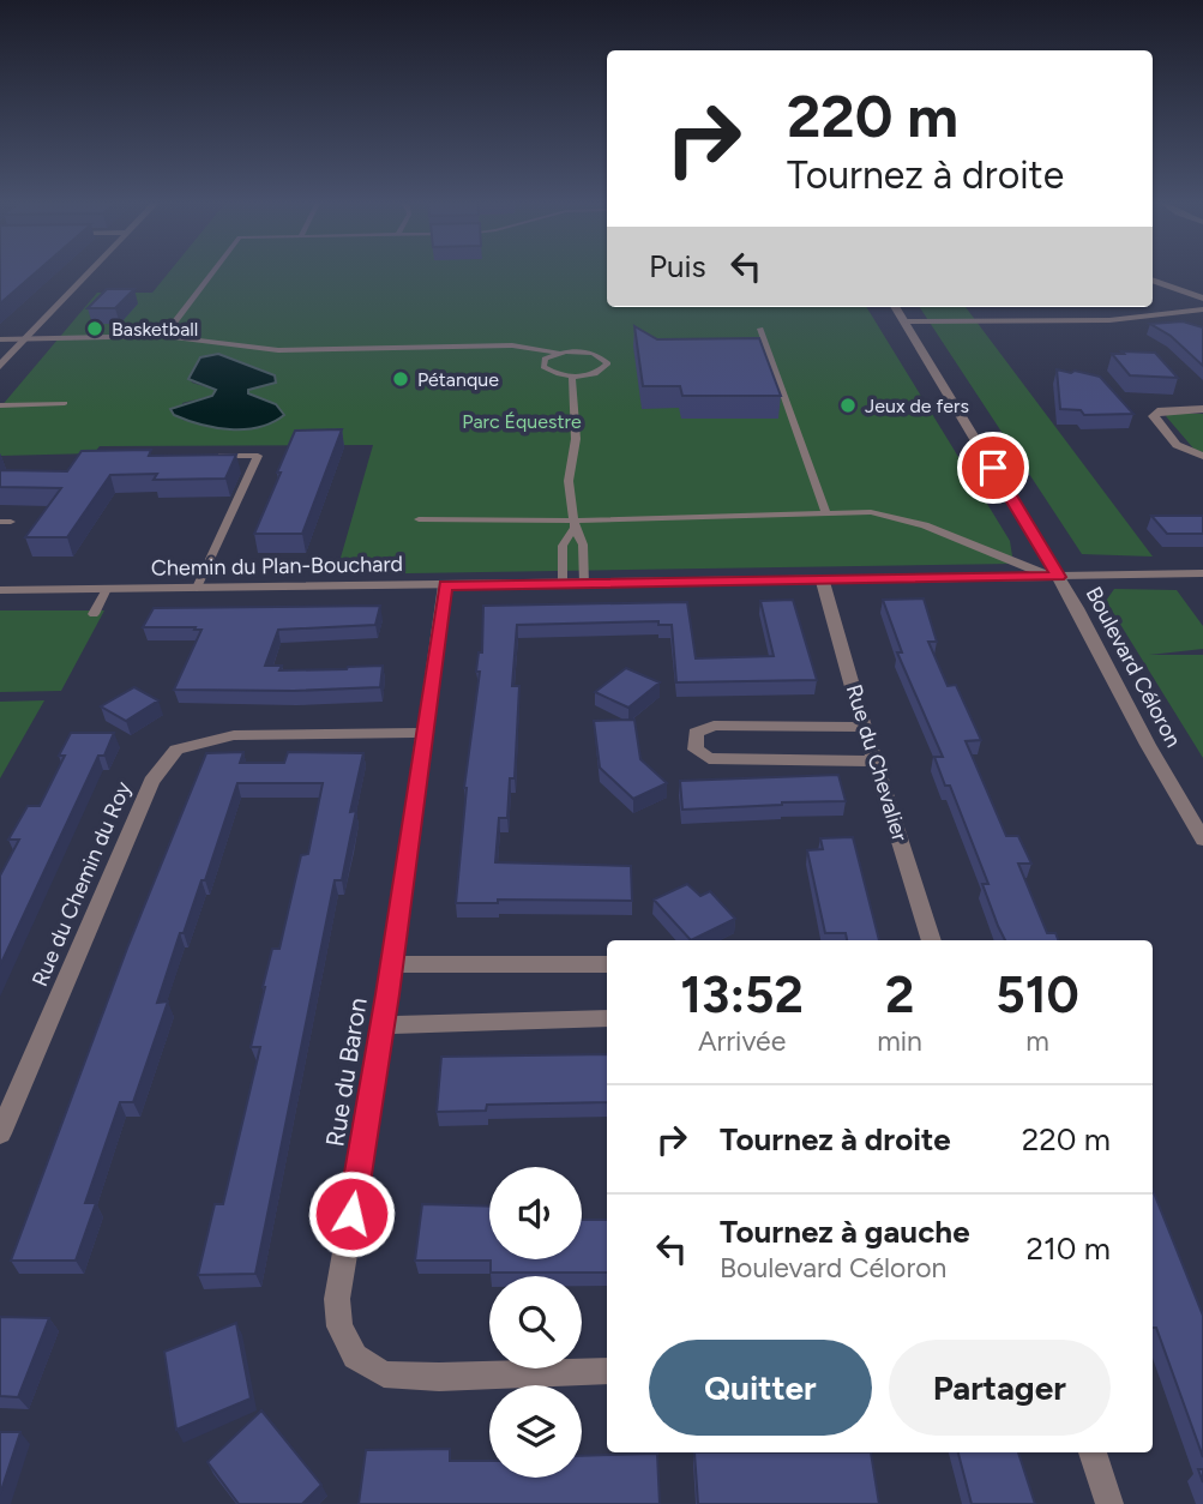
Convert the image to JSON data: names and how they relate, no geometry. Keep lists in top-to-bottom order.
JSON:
{
  "streets": {
    "street": [
      "Chemin du Plan-Bouchard",
      "Boulevard Céloron",
      "Rue du Chevalier",
      "Rue du Chemin du Roy",
      "Rue du Baron"
    ]
  },
  "crossings": [
    ["Chemin du Plan-Bouchard", "Boulevard Céloron"],
    ["Chemin du Plan-Bouchard", "Rue du Chevalier"],
    ["Chemin du Plan-Bouchard", "Rue du Baron"],
    ["Rue du Chemin du Roy", "Rue du Baron"]
  ],
  "parks": ["Parc Équestre"],
  "places": ["Basketball", "Pétanque", "Jeux de fers"],
  "page": {
    "turn": ["220 m", "Tournez à droite"],
    "then": "Puis",
    "eta": [
      "13:52",
      "Arrivée",
      "2",
      "min",
      "510",
      "m"
    ],
    "list": [
      {
        "name": "Tournez à droite",
        "value": "220 m"
      },
      {
        "name": "Tournez à gauche",
        "note": "Boulevard Céloron",
        "value": "210 m"
      }
    ],
    "buttons": ["Quitter", "Partager"]
  }
}
